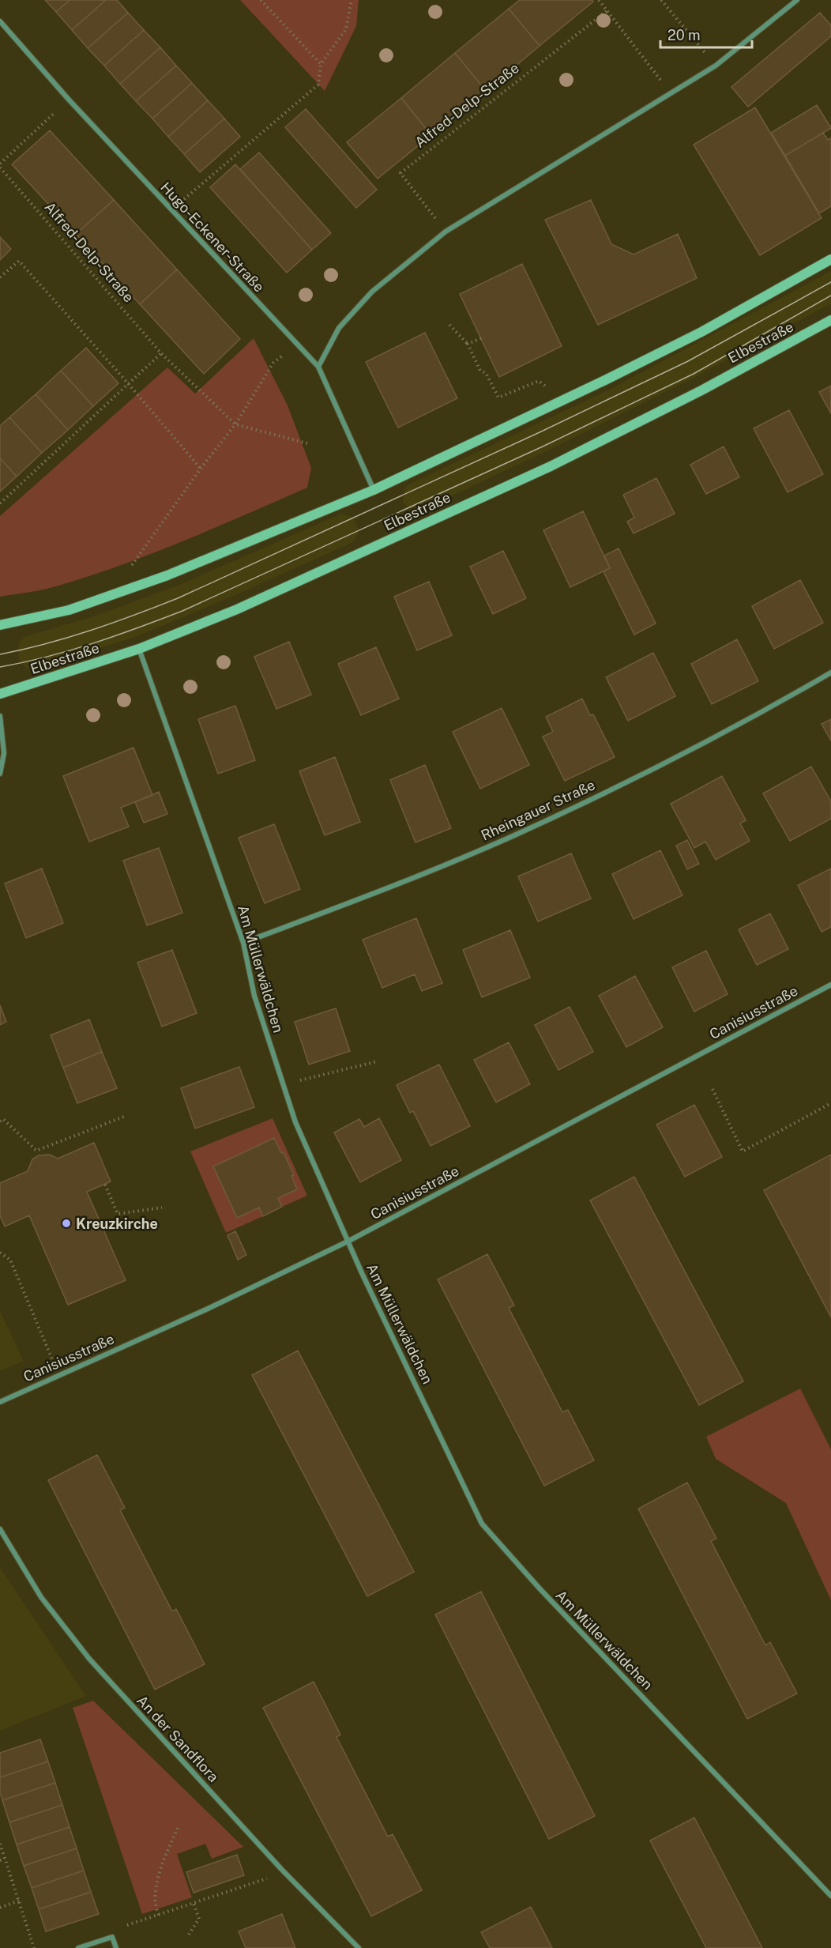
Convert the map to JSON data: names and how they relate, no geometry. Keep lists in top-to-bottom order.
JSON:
{
  "streets": {
    "main road": ["Elbestraße"],
    "street": [
      "Hugo-Eckener-Straße",
      "Rheingauer Straße",
      "Am Müllerwäldchen",
      "Canisiusstraße",
      "An der Sandflora"
    ],
    "path": ["Alfred-Delp-Straße"]
  },
  "crossings": [
    ["Elbestraße", "Am Müllerwäldchen"],
    ["Rheingauer Straße", "Am Müllerwäldchen"],
    ["Am Müllerwäldchen", "Canisiusstraße"]
  ],
  "places": ["Kreuzkirche"],
  "scale_bar": "20 m"
}
